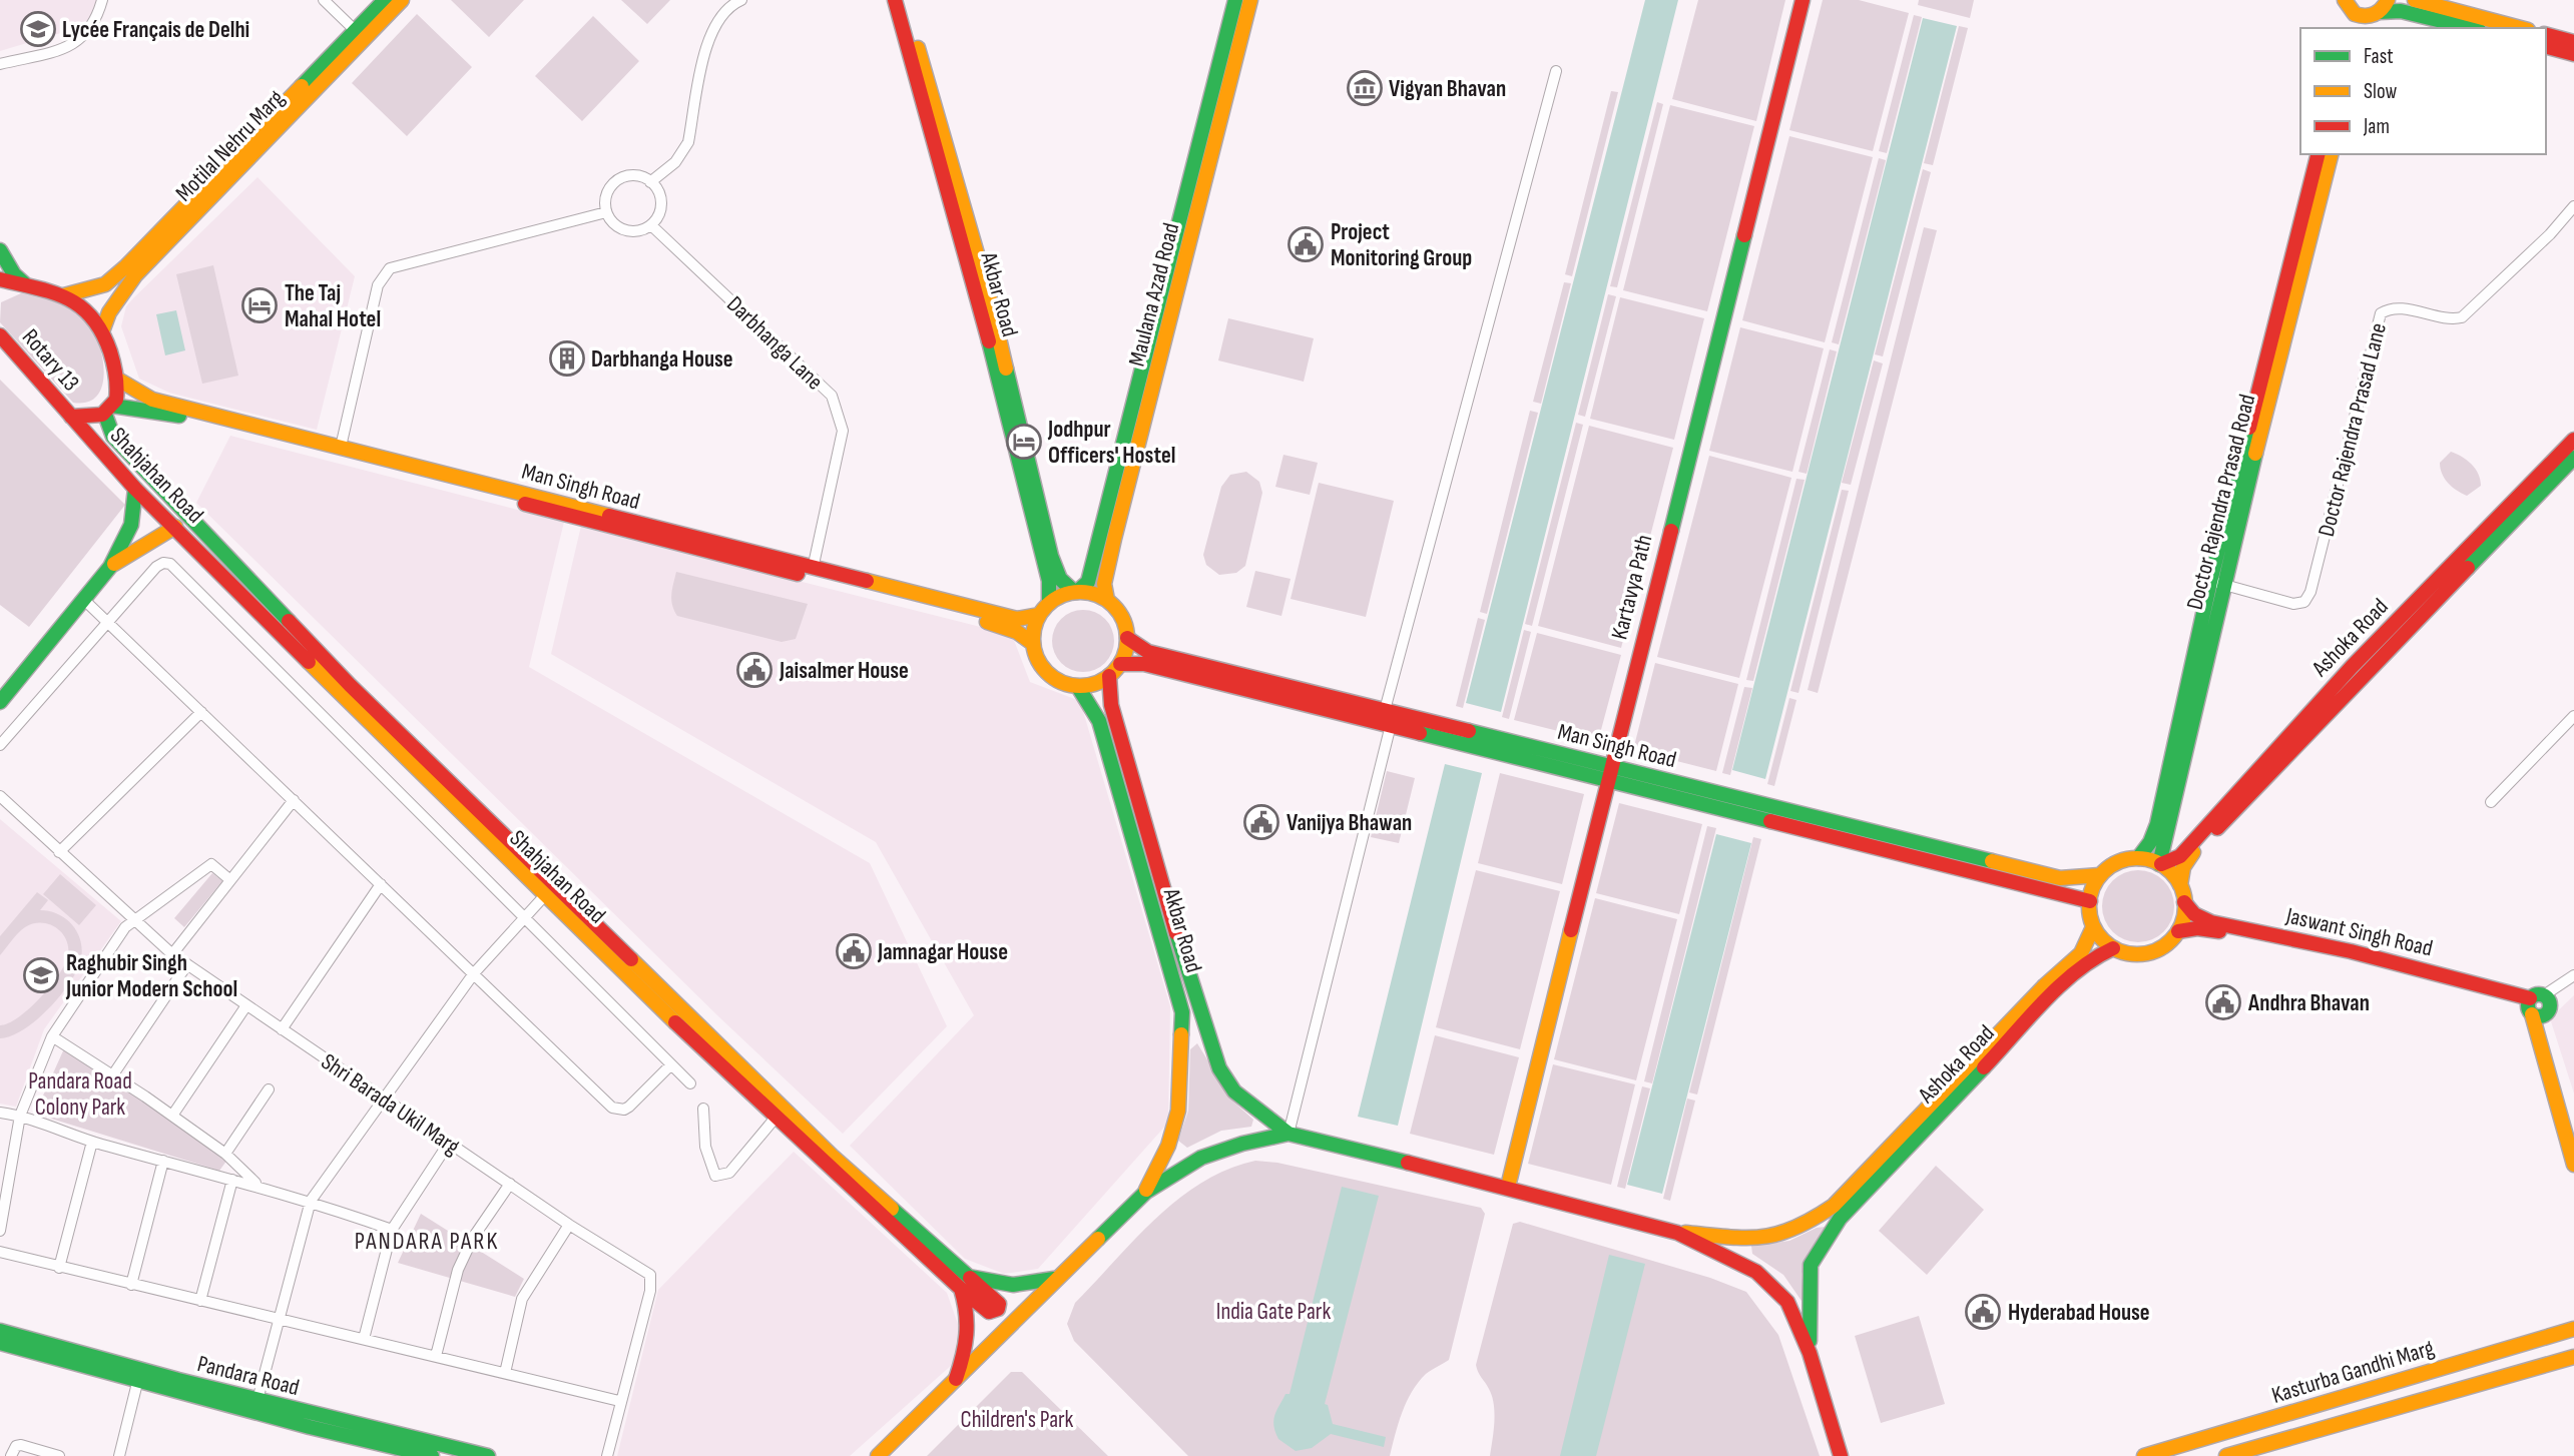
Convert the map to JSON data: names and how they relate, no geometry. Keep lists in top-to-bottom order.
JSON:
{
  "streets": {
    "main road": [
      "Motilal Nehru Marg",
      "Akbar Road",
      "Maulana Azad Road",
      "Rotary 13",
      "Shahjahan Road",
      "Man Singh Road",
      "Doctor Rajendra Prasad Road",
      "Kartavya Path",
      "Ashoka Road",
      "Jaswant Singh Road",
      "Kasturba Gandhi Marg",
      "Pandara Road"
    ],
    "street": ["Darbhanga Lane", "Doctor Rajendra Prasad Lane", "Shri Barada Ukil Marg"]
  },
  "crossings": [
    ["Motilal Nehru Marg", "Rotary 13"],
    ["Akbar Road", "Maulana Azad Road"],
    ["Akbar Road", "Man Singh Road"],
    ["Maulana Azad Road", "Man Singh Road"],
    ["Darbhanga Lane", "Man Singh Road"],
    ["Rotary 13", "Shahjahan Road"],
    ["Rotary 13", "Man Singh Road"],
    ["Doctor Rajendra Prasad Lane", "Doctor Rajendra Prasad Road"],
    ["Shahjahan Road", "Man Singh Road"],
    ["Man Singh Road", "Doctor Rajendra Prasad Road"],
    ["Man Singh Road", "Kartavya Path"],
    ["Man Singh Road", "Ashoka Road"],
    ["Man Singh Road", "Jaswant Singh Road"],
    ["Doctor Rajendra Prasad Road", "Ashoka Road"],
    ["Doctor Rajendra Prasad Road", "Jaswant Singh Road"],
    ["Ashoka Road", "Jaswant Singh Road"]
  ],
  "districts": ["PANDARA PARK"],
  "parks": ["Pandara Road Colony Park", "India Gate Park", "Children's Park"],
  "places": {
    "school or university": ["Lycée Français de Delhi", "Raghubir Singh Junior Modern School"],
    "museum": ["Vigyan Bhavan"],
    "public building": [
      "Project Monitoring Group",
      "Jaisalmer House",
      "Vanijya Bhawan",
      "Jamnagar House",
      "Andhra Bhavan",
      "Hyderabad House"
    ],
    "hotel": ["The Taj Mahal Hotel", "Jodhpur Officers' Hostel"],
    "building": ["Darbhanga House"]
  },
  "legend": ["Fast", "Slow", "Jam"]
}
